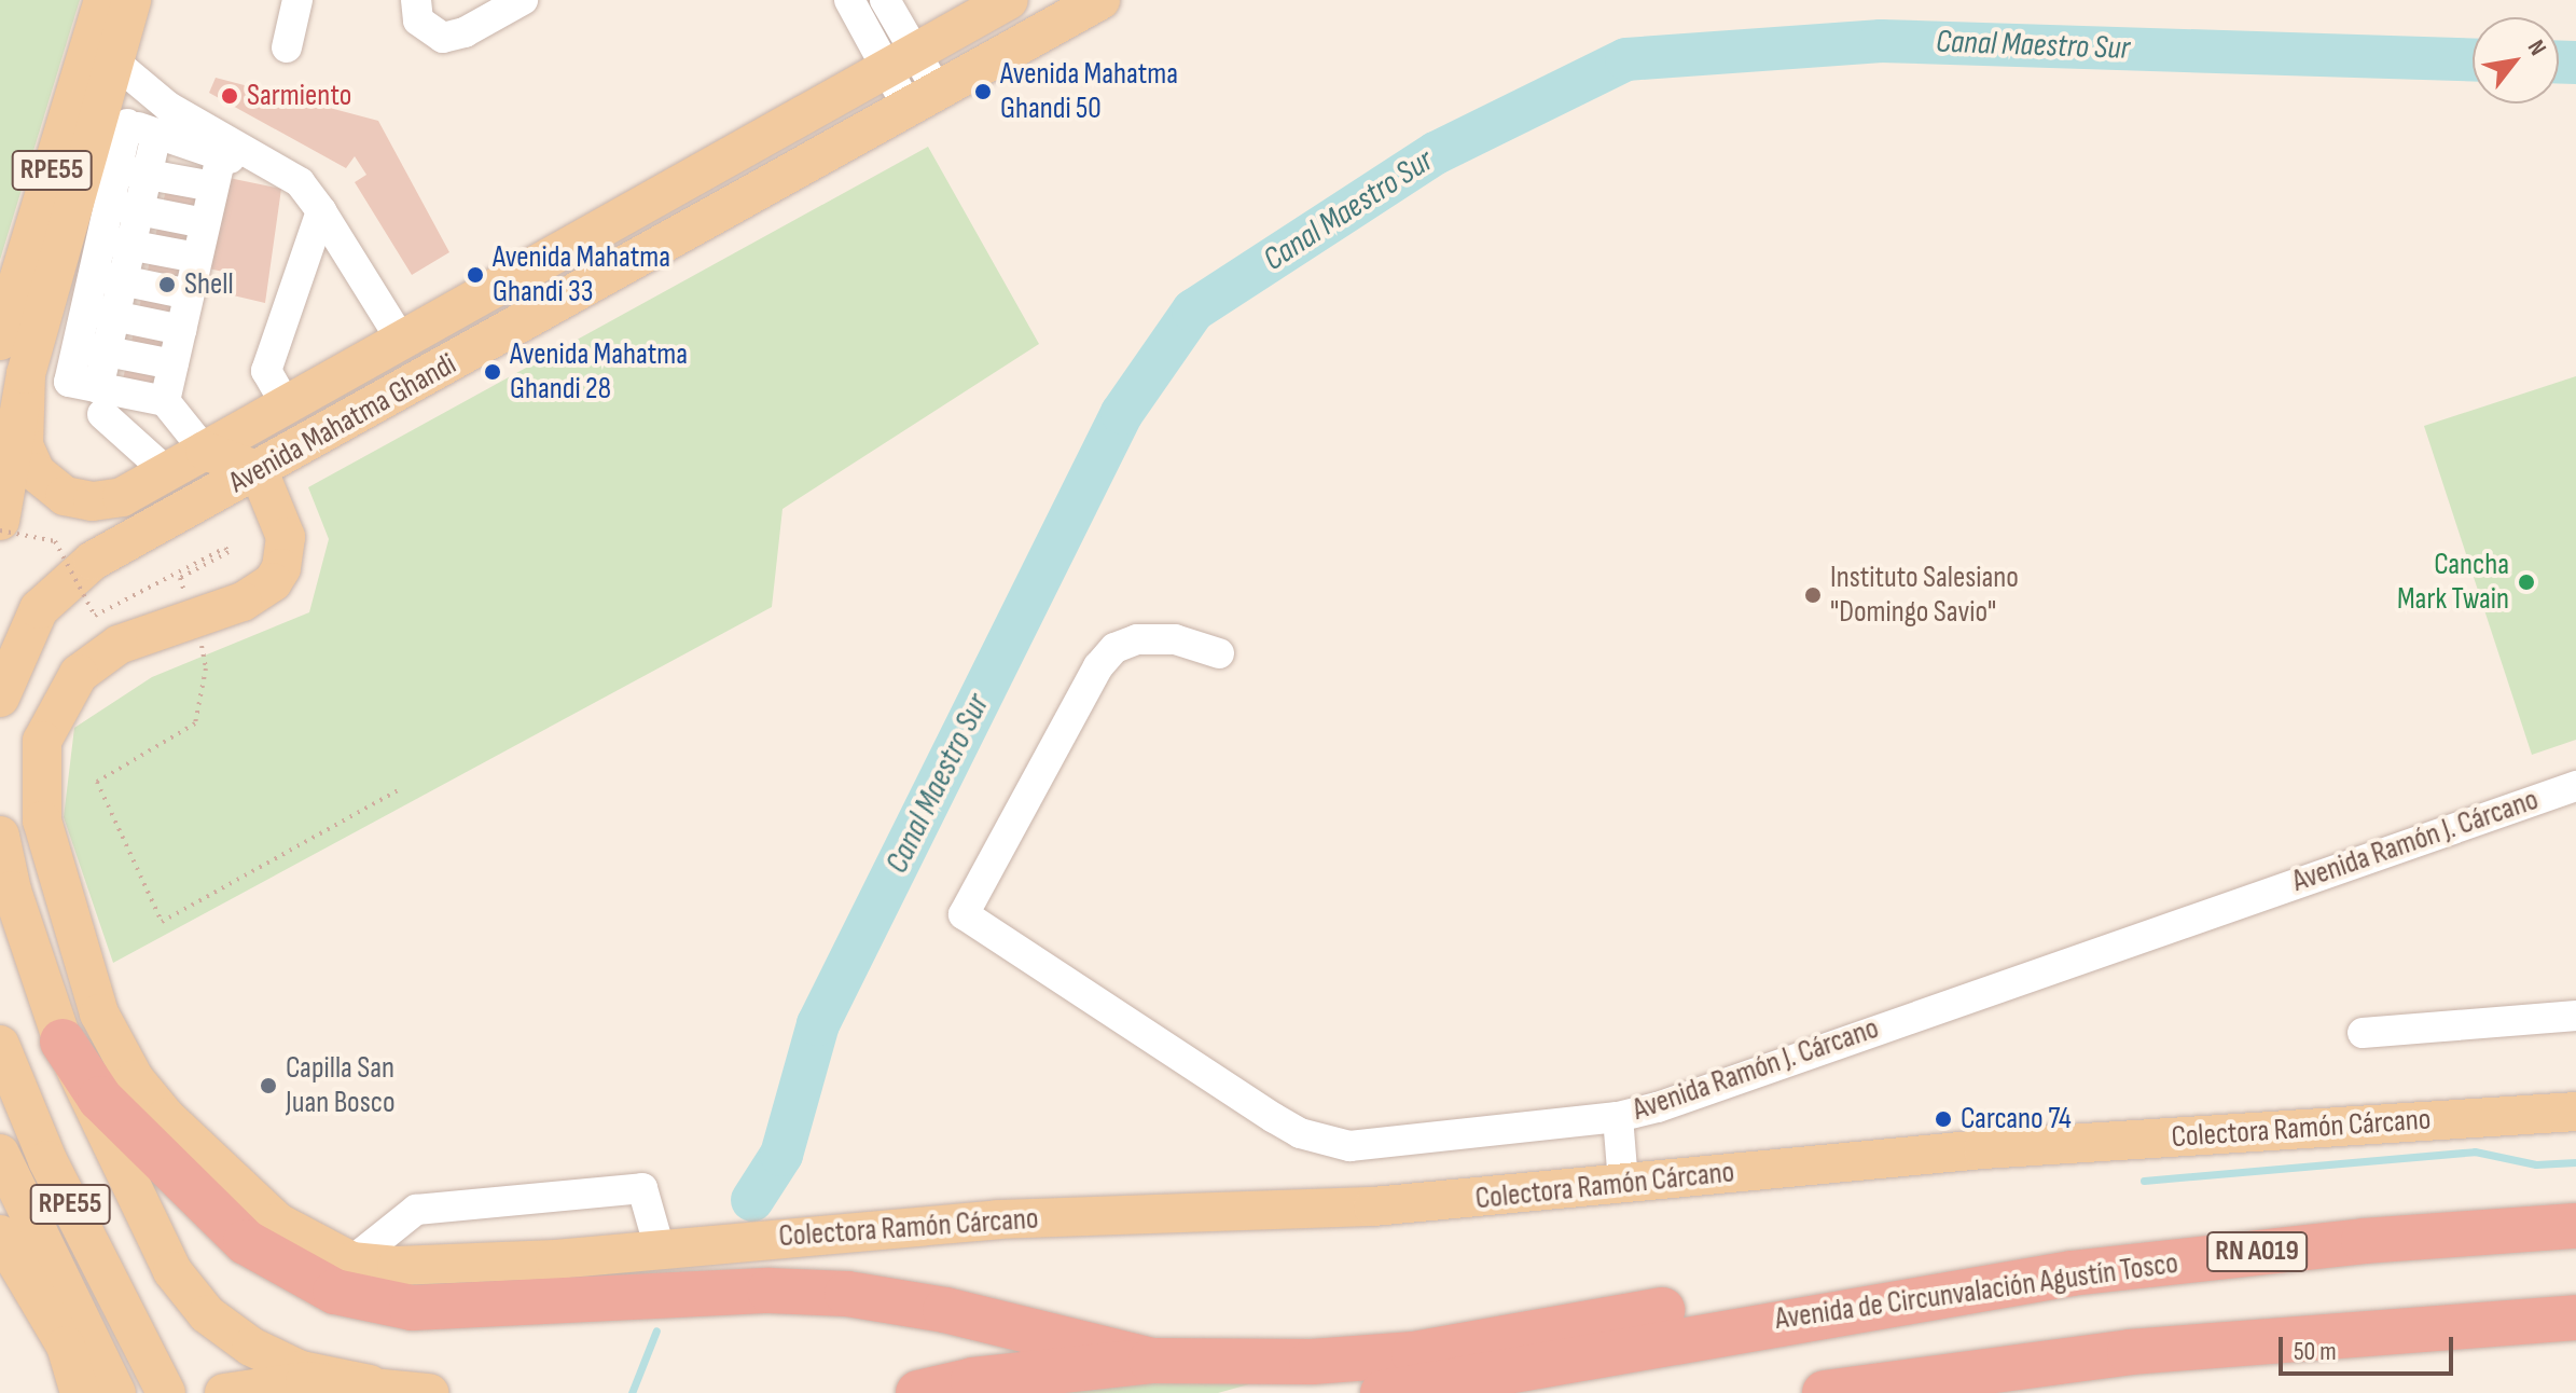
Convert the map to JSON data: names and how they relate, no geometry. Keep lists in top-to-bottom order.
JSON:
{
  "streets": {
    "highway": ["RN A019", "Avenida de Circunvalación Agustín Tosco"],
    "main road": ["RPE55", "Avenida Mahatma Ghandi", "Colectora Ramón Cárcano"],
    "street": ["Avenida Ramón J. Cárcano"]
  },
  "crossings": [
    ["Avenida Mahatma Ghandi", "Colectora Ramón Cárcano"]
  ],
  "water": ["Canal Maestro Sur"],
  "places": [
    "Avenida Mahatma Ghandi 50",
    "Sarmiento",
    "Avenida Mahatma Ghandi 33",
    "Shell",
    "Avenida Mahatma Ghandi 28",
    "Cancha Mark Twain",
    "Instituto Salesiano \"Domingo Savio\"",
    "Capilla San Juan Bosco",
    "Carcano 74"
  ],
  "scale_bar": "50 m",
  "north": "top right"
}
